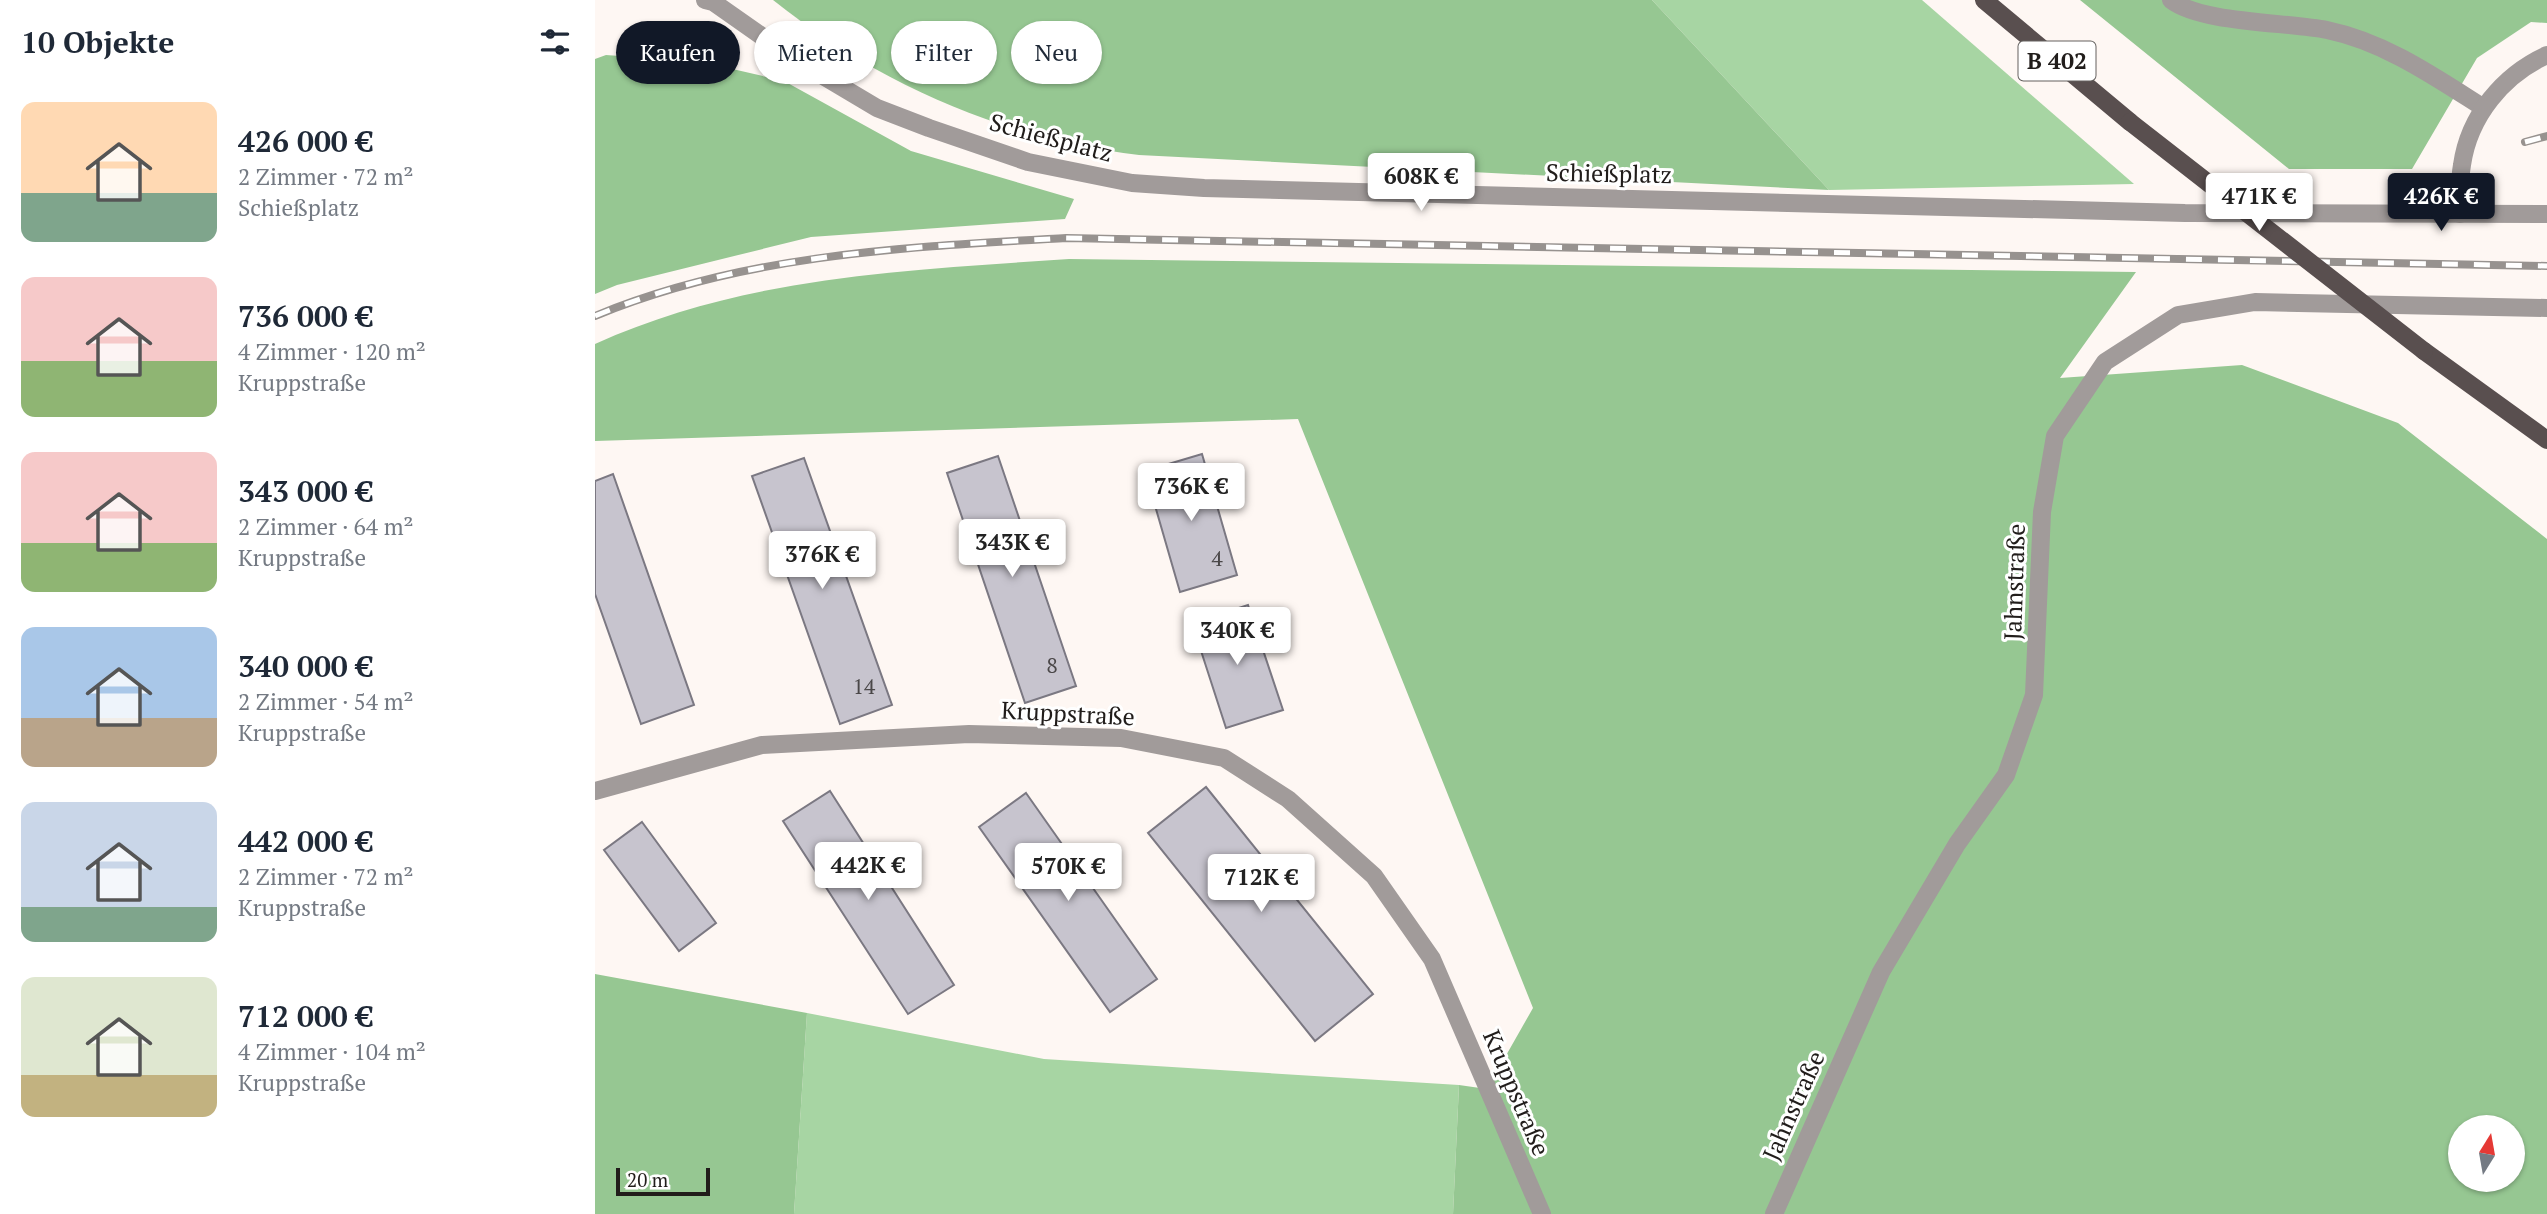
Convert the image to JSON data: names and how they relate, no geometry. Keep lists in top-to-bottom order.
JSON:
{
  "streets": {
    "main road": ["B 402"],
    "street": ["Schießplatz", "Jahnstraße", "Kruppstraße"]
  },
  "house_numbers": ["4", "8", "14"],
  "scale_bar": "20 m",
  "north": "top",
  "page": {
    "heading": "10 Objekte",
    "chip": [
      "Kaufen",
      "Mieten",
      "Filter",
      "Neu"
    ],
    "list": [
      {
        "name": "426 000 €",
        "note": "2 Zimmer · 72 m² · Schießplatz"
      },
      {
        "name": "736 000 €",
        "note": "4 Zimmer · 120 m² · Kruppstraße"
      },
      {
        "name": "343 000 €",
        "note": "2 Zimmer · 64 m² · Kruppstraße"
      },
      {
        "name": "340 000 €",
        "note": "2 Zimmer · 54 m² · Kruppstraße"
      },
      {
        "name": "442 000 €",
        "note": "2 Zimmer · 72 m² · Kruppstraße"
      },
      {
        "name": "712 000 €",
        "note": "4 Zimmer · 104 m² · Kruppstraße"
      }
    ],
    "price": [
      "608K €",
      "471K €",
      "426K €",
      "736K €",
      "343K €",
      "376K €",
      "340K €",
      "442K €",
      "570K €",
      "712K €"
    ],
    "scale": "20 m"
  }
}
